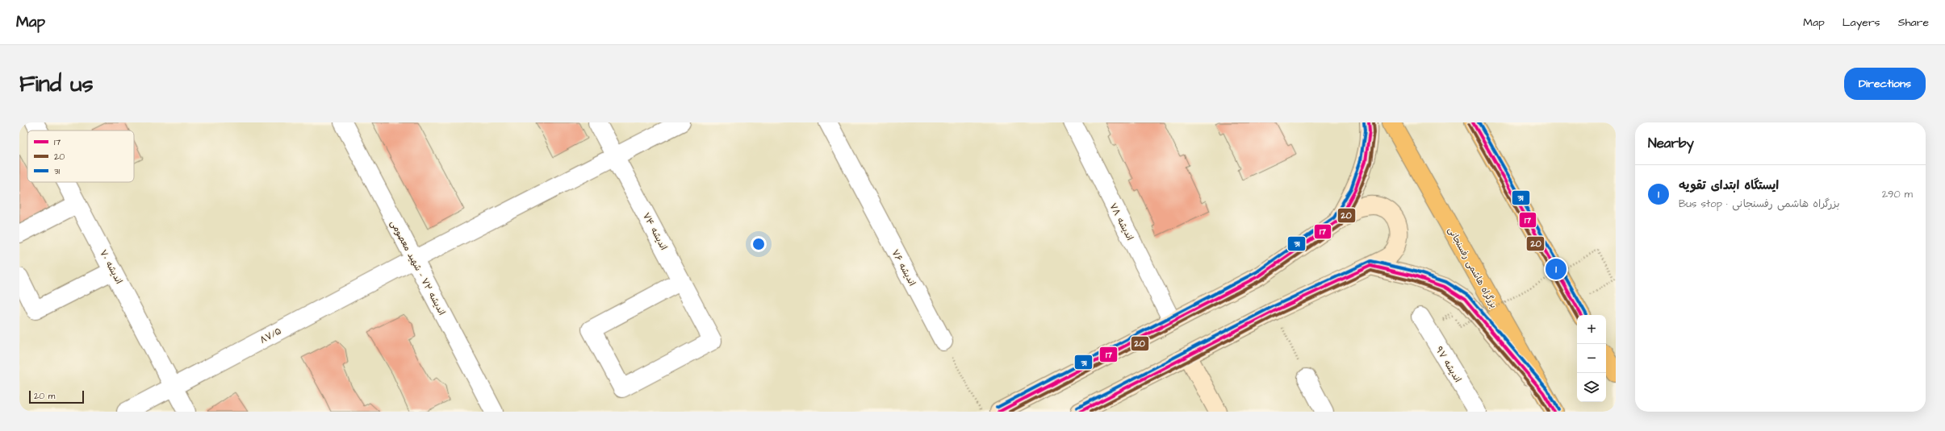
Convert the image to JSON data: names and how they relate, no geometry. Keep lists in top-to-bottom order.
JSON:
{
  "streets": {
    "highway": ["بزرگراه هاشمی رفسنجانی"],
    "street": [
      "اندیشه ۷۸",
      "اندیشه ۷۴",
      "اندیشه ۷۰",
      "اندیشه ۷۲ - شهید معصومی",
      "اندیشه ۷۶",
      "۸۷/۵",
      "اندیشه ۹۷"
    ]
  },
  "crossings": [
    ["اندیشه ۷۴", "۸۷/۵"],
    ["اندیشه ۷۰", "۸۷/۵"],
    ["اندیشه ۷۲ - شهید معصومی", "۸۷/۵"]
  ],
  "lines": ["transit line 17", "transit line 20", "transit line 31"],
  "legend": ["17", "20", "31"],
  "scale_bar": "20 m",
  "page": {
    "header": "Map",
    "nav": ["Map", "Layers", "Share"],
    "buttons": "Directions",
    "title": "Find us",
    "heading": "Nearby",
    "list": [
      {
        "mark": "1",
        "name": "ایستگاه ابتدای تقویه",
        "note": "Bus stop · بزرگراه هاشمی رفسنجانی",
        "value": "290 m"
      }
    ],
    "pins": "1",
    "map_buttons": ["+", "−"],
    "scale": "20 m"
  }
}
